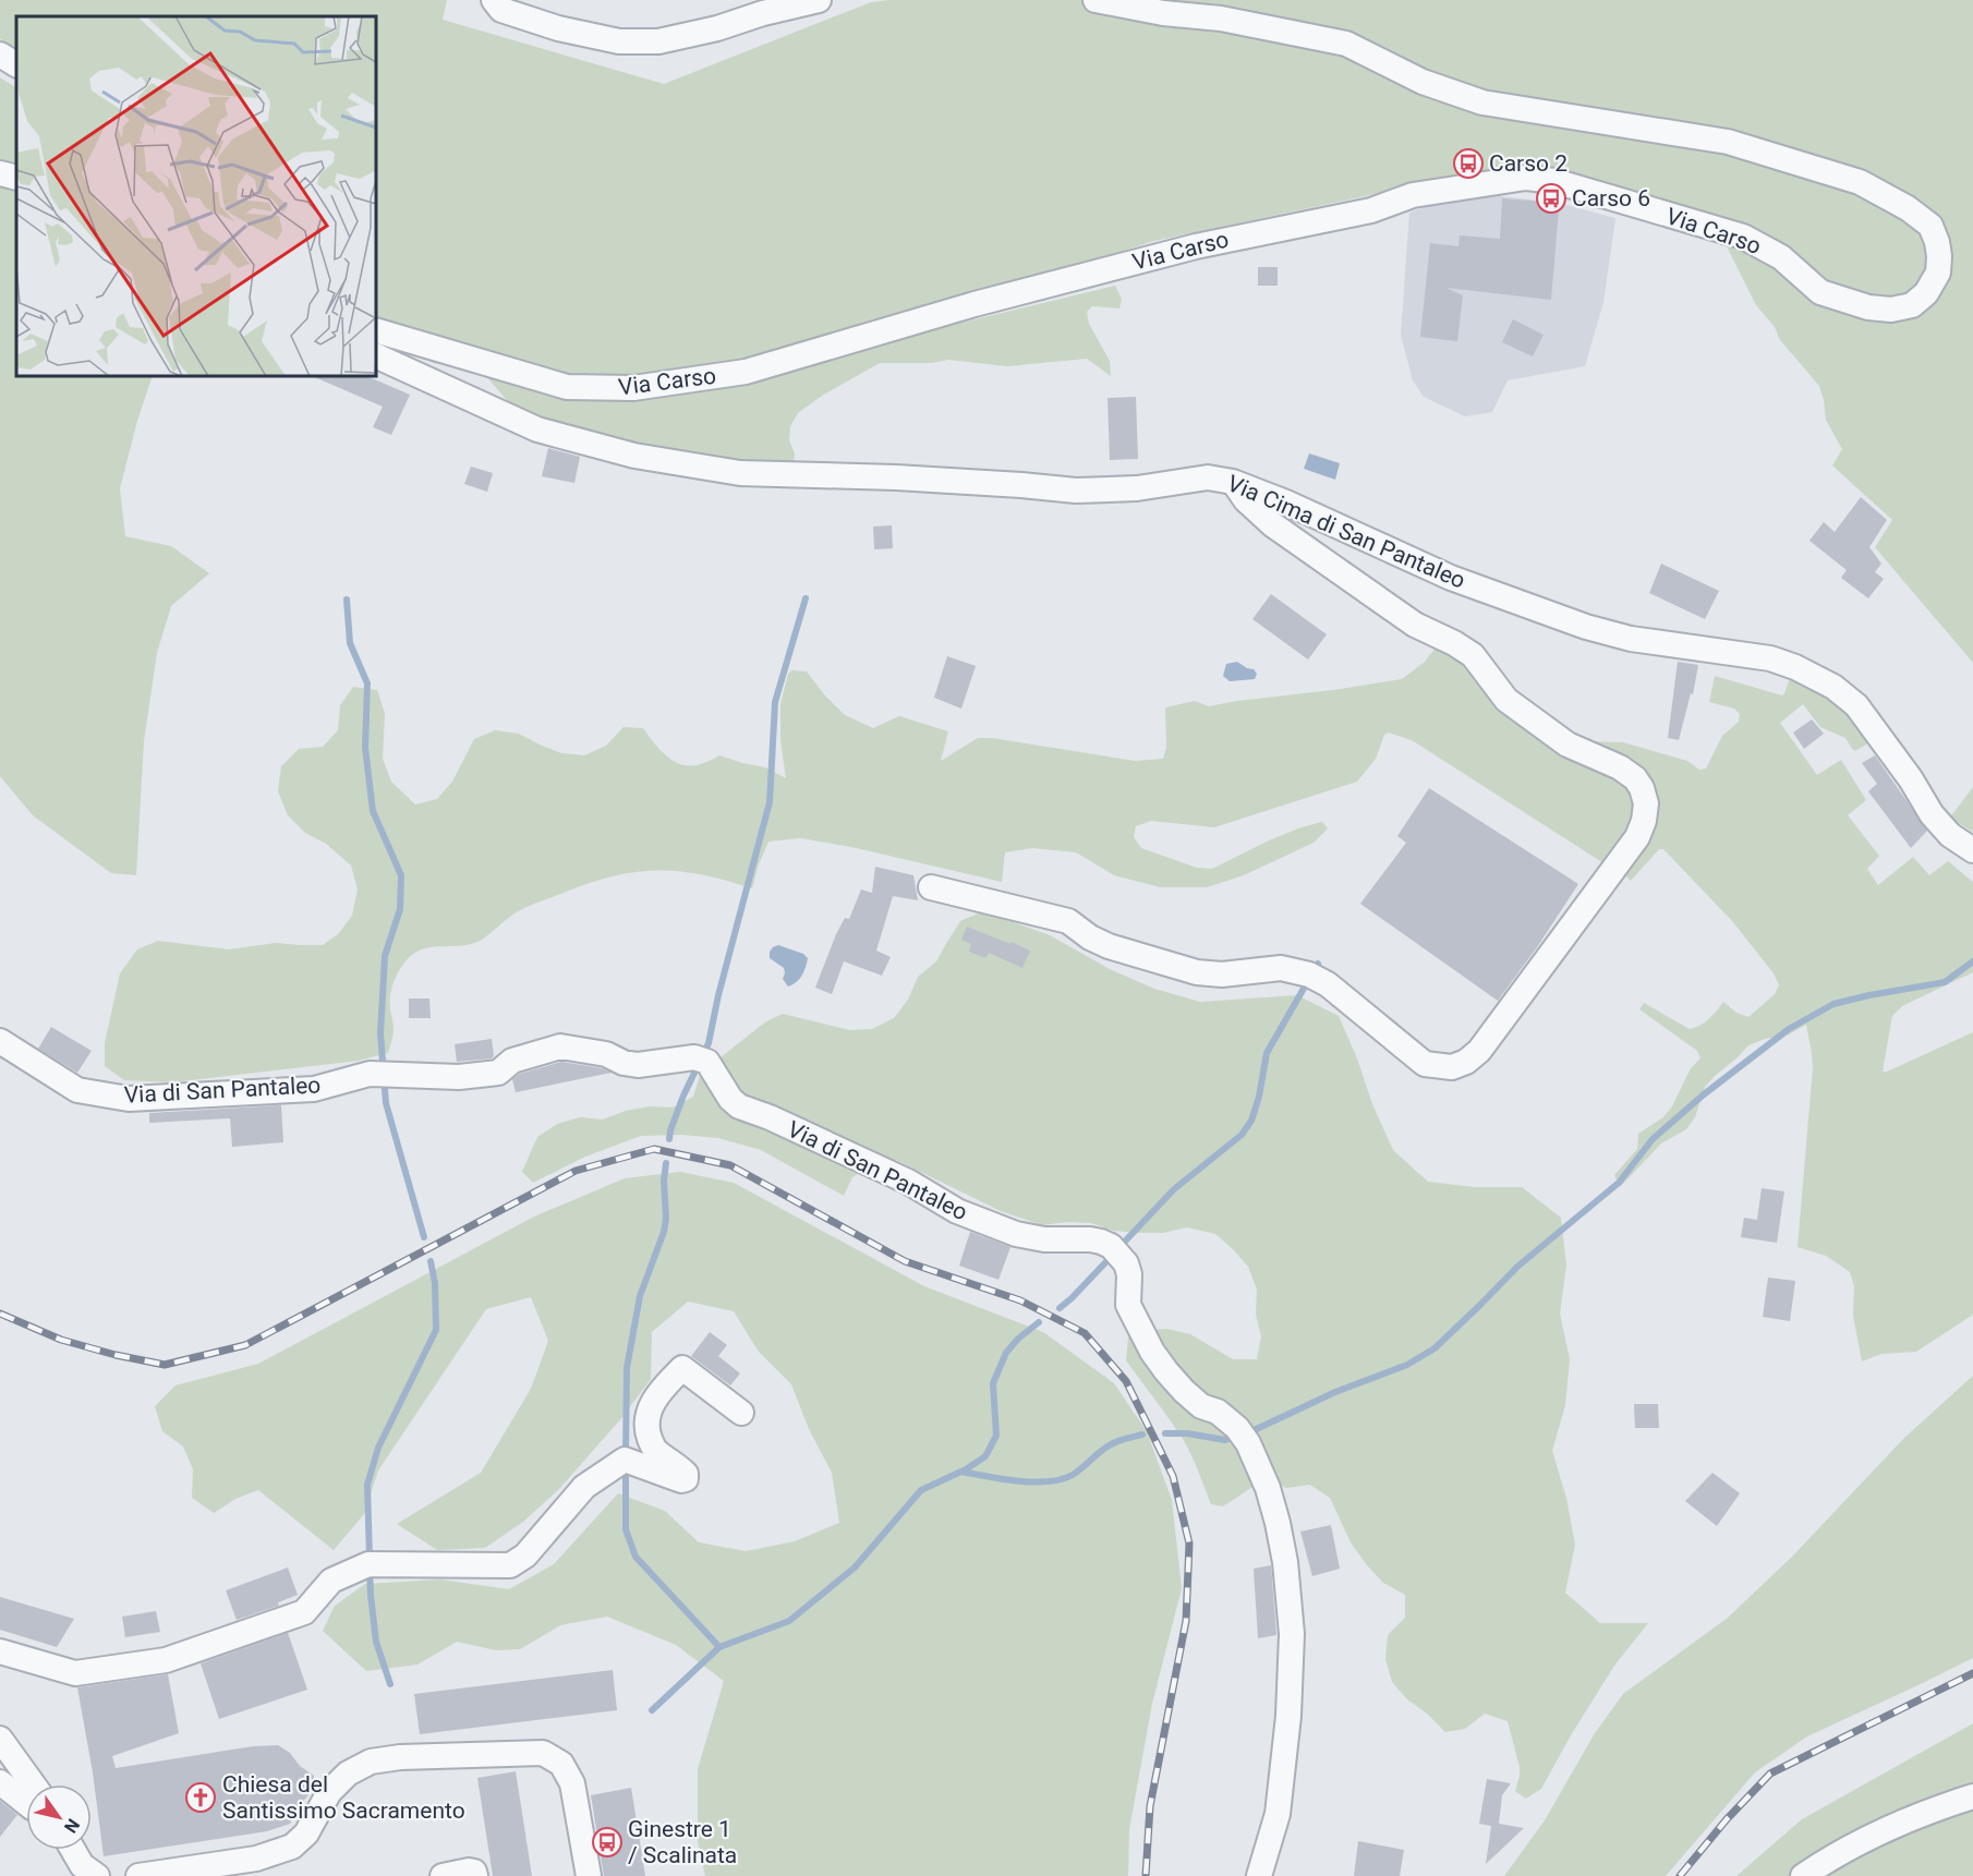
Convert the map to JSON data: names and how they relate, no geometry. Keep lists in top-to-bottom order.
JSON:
{
  "streets": {
    "street": ["Via Carso", "Via Cima di San Pantaleo", "Via di San Pantaleo"]
  },
  "places": {
    "bus stop": ["Carso 2", "Carso 6", "Ginestre 1 / Scalinata"],
    "church": ["Chiesa del Santissimo Sacramento"]
  },
  "north": "bottom right"
}
